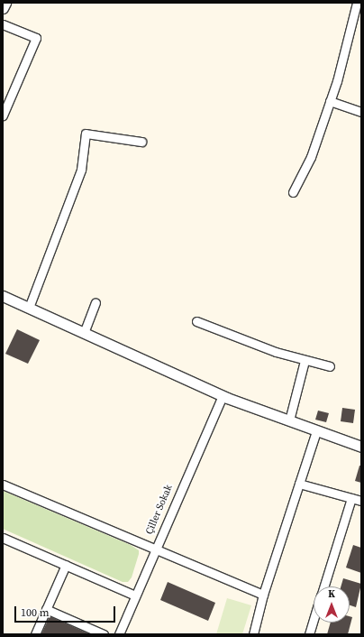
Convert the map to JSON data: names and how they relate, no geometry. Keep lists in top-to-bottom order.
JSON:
{
  "streets": {
    "street": ["Çiller Sokak"]
  },
  "scale_bar": "100 m",
  "north": "top"
}
